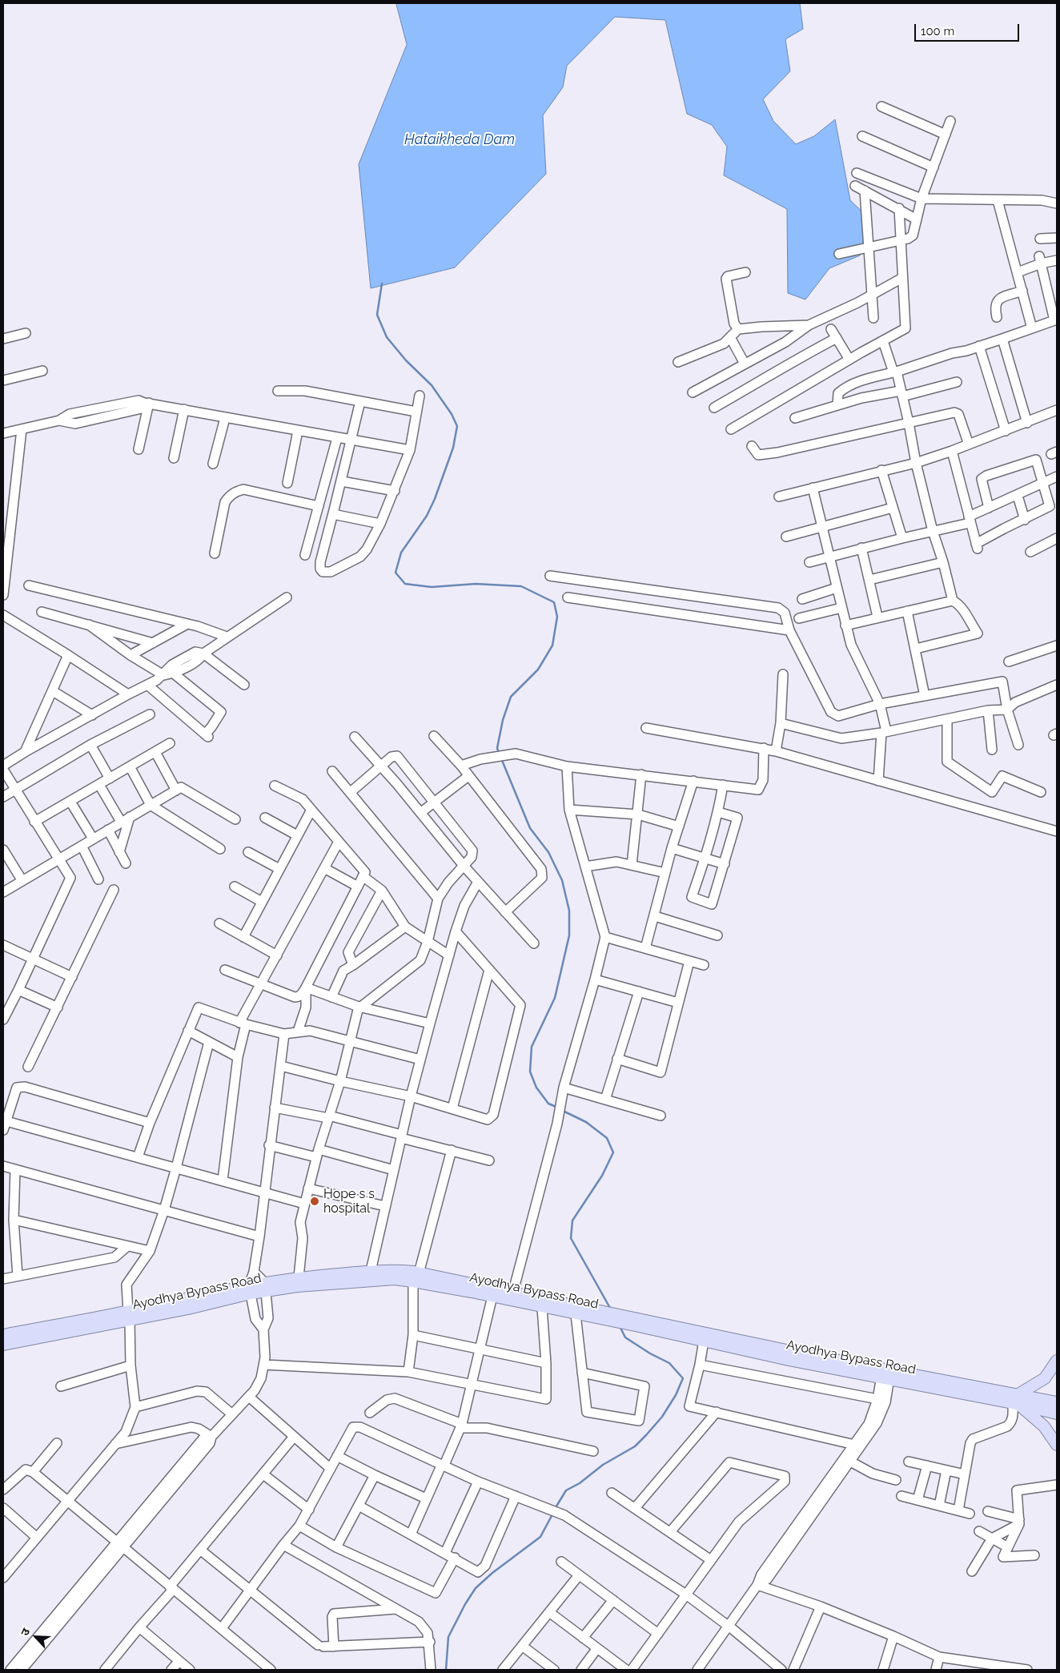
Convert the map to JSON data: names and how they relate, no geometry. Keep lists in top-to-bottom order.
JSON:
{
  "streets": {
    "main road": ["Ayodhya Bypass Road"]
  },
  "water": ["Hataikheda Dam"],
  "places": ["Hope s s hospital"],
  "scale_bar": "100 m",
  "north": "top left"
}
